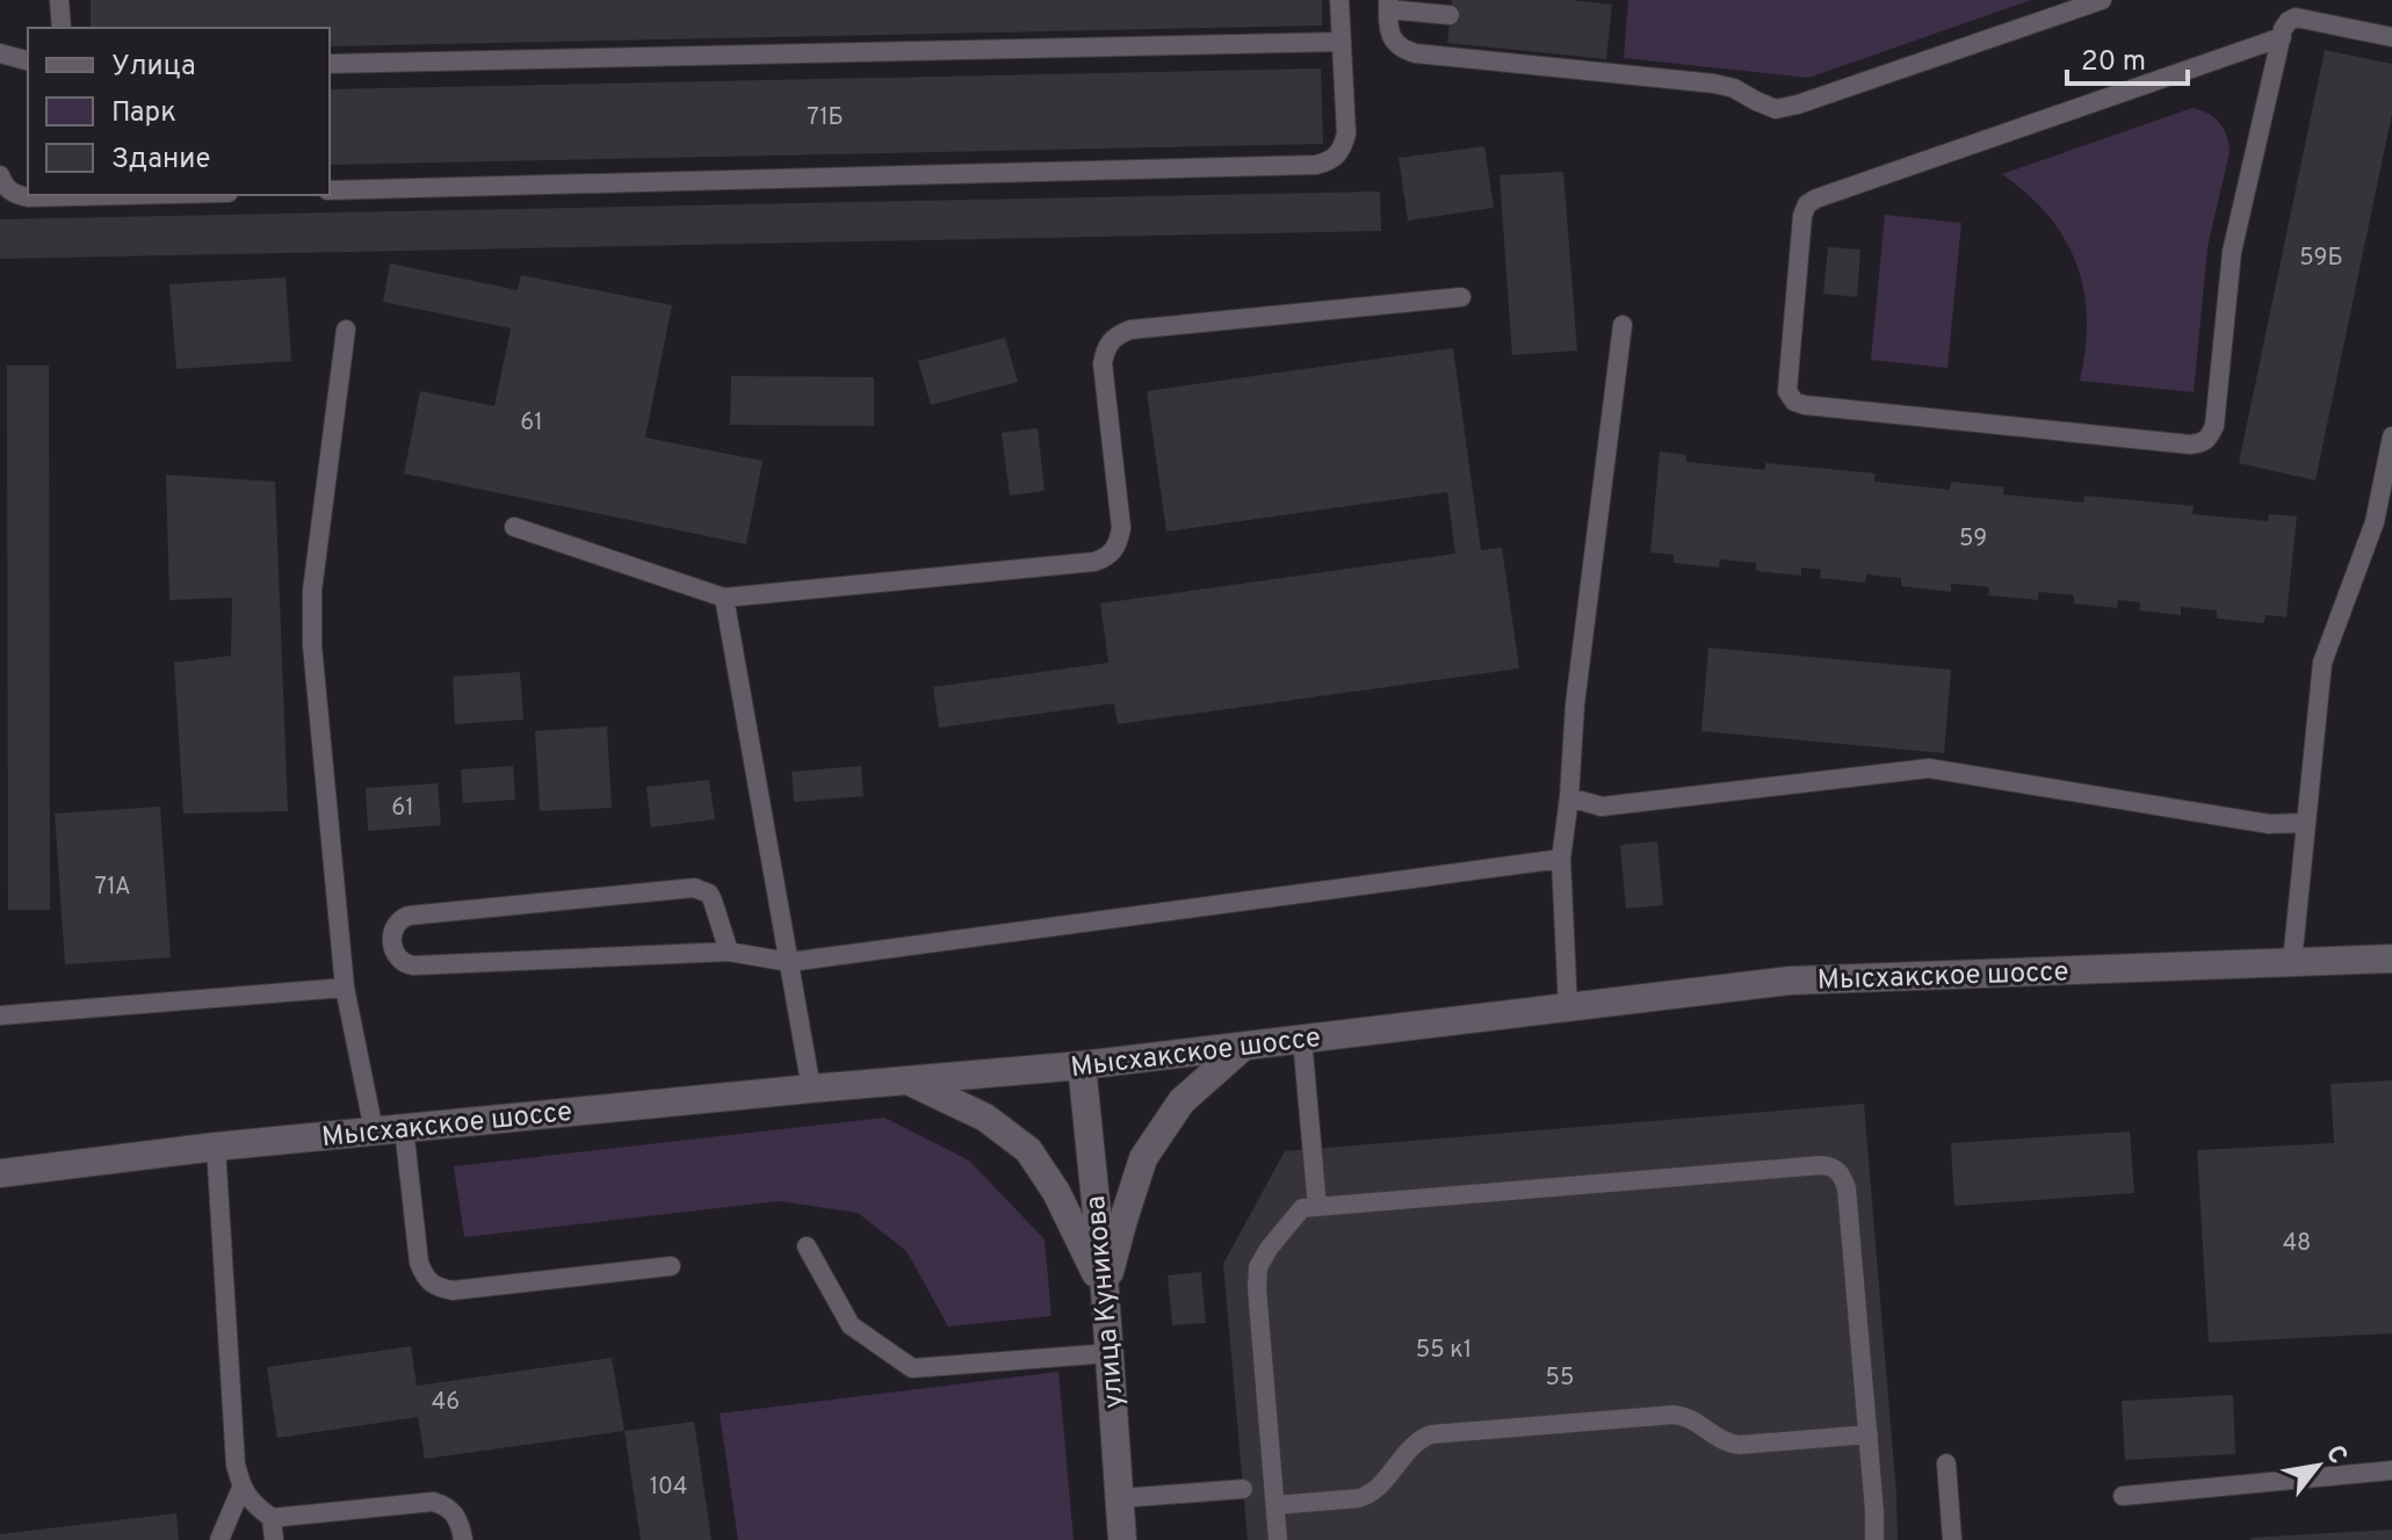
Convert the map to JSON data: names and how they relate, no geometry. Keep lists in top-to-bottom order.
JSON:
{
  "streets": {
    "street": ["Мысхакское шоссе", "улица Куникова"]
  },
  "crossings": [
    ["Мысхакское шоссе", "улица Куникова"]
  ],
  "house_numbers": [
    "71Б",
    "59Б",
    "61",
    "59",
    "61",
    "71А",
    "48",
    "55 к1",
    "55",
    "46",
    "104"
  ],
  "legend": ["Улица", "Парк", "Здание"],
  "scale_bar": "20 m",
  "north": "top right"
}
